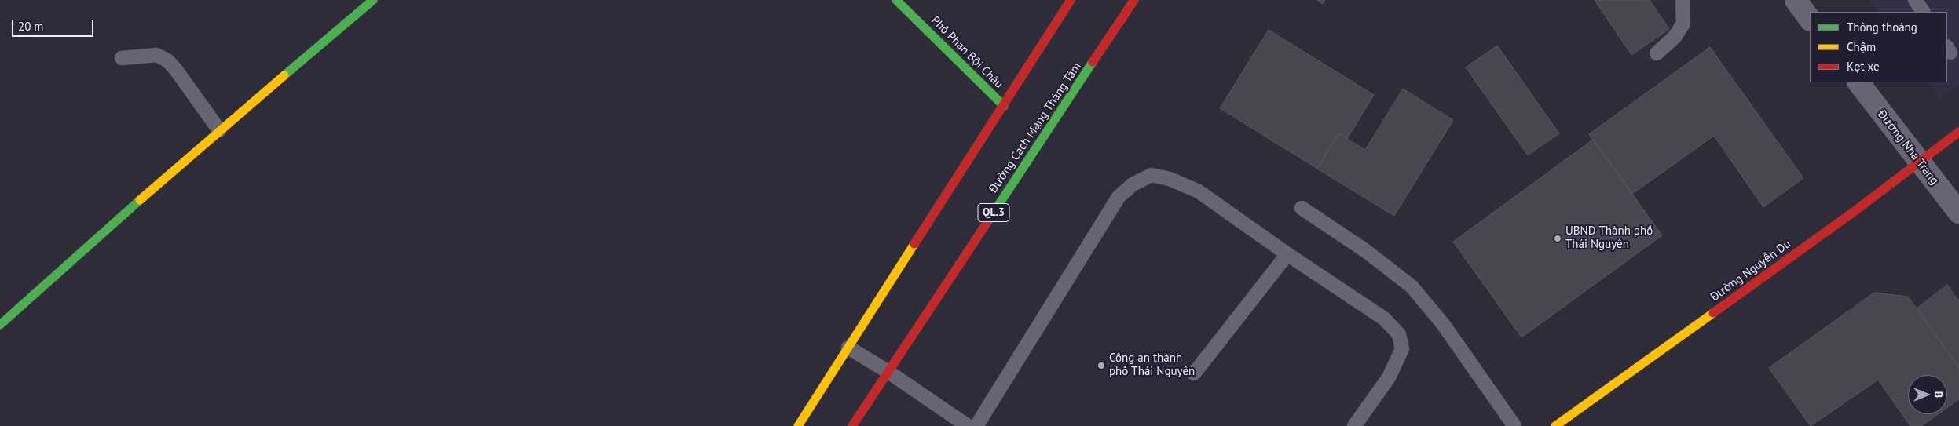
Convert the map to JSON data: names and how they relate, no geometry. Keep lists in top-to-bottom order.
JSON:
{
  "streets": {
    "main road": [
      "Phố Phan Bội Châu",
      "Đường Cách Mạng Tháng Tám",
      "QL.3",
      "Đường Nguyễn Du"
    ],
    "street": ["Đường Nha Trang"]
  },
  "crossings": [
    ["Đường Nha Trang", "Đường Nguyễn Du"]
  ],
  "places": ["UBND Thành phố Thái Nguyên", "Công an thành phố Thái Nguyên"],
  "legend": ["Thông thoáng", "Chậm", "Kẹt xe"],
  "scale_bar": "20 m",
  "north": "right"
}
